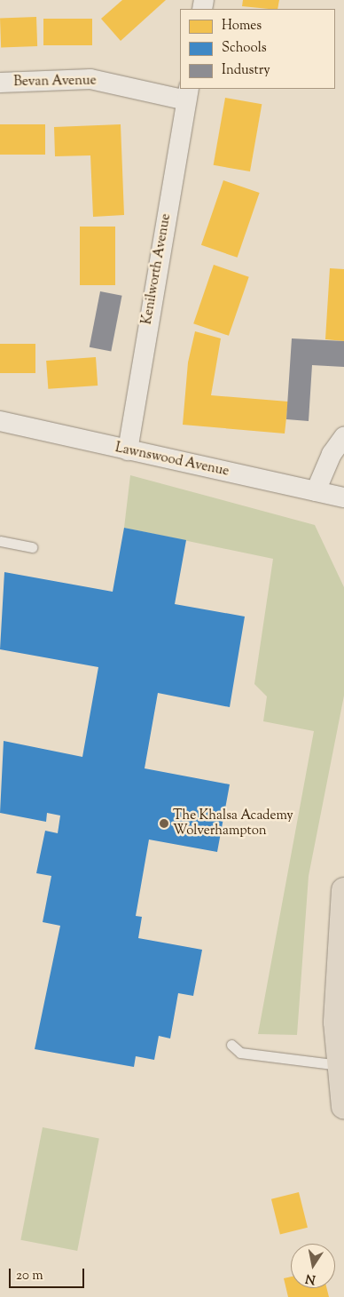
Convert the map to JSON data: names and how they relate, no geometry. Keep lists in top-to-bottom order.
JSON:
{
  "streets": {
    "street": ["Bevan Avenue", "Kenilworth Avenue", "Lawnswood Avenue"]
  },
  "crossings": [
    ["Bevan Avenue", "Kenilworth Avenue"],
    ["Kenilworth Avenue", "Lawnswood Avenue"]
  ],
  "places": ["The Khalsa Academy Wolverhampton"],
  "legend": ["Homes", "Schools", "Industry"],
  "scale_bar": "20 m",
  "north": "bottom"
}
